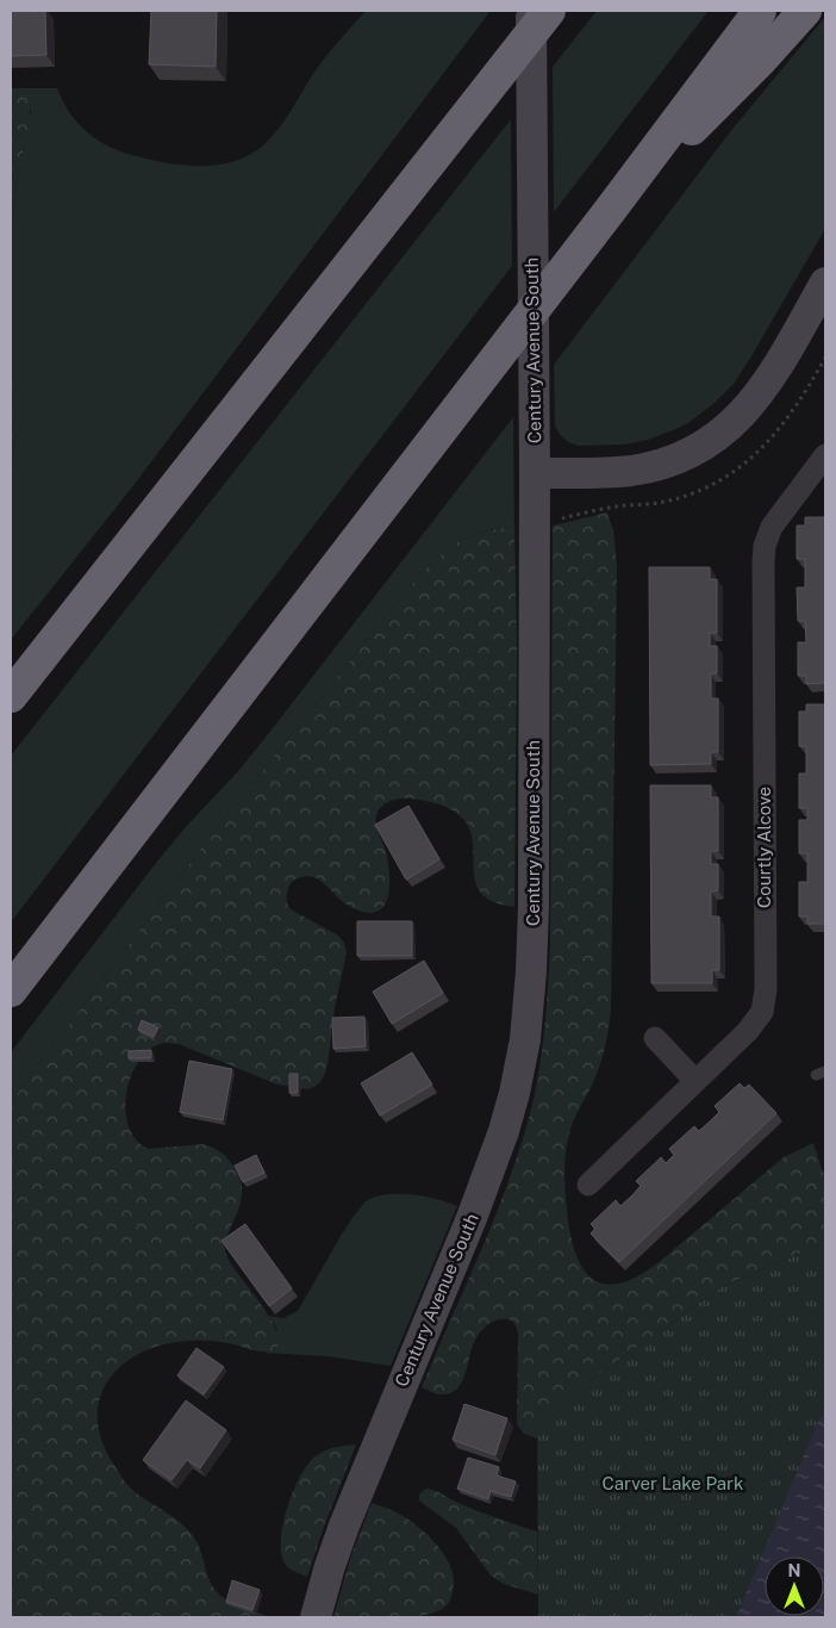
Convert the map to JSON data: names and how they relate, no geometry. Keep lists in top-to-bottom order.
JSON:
{
  "streets": {
    "street": ["Century Avenue South", "Courtly Alcove"]
  },
  "parks": ["Carver Lake Park"],
  "north": "top"
}
